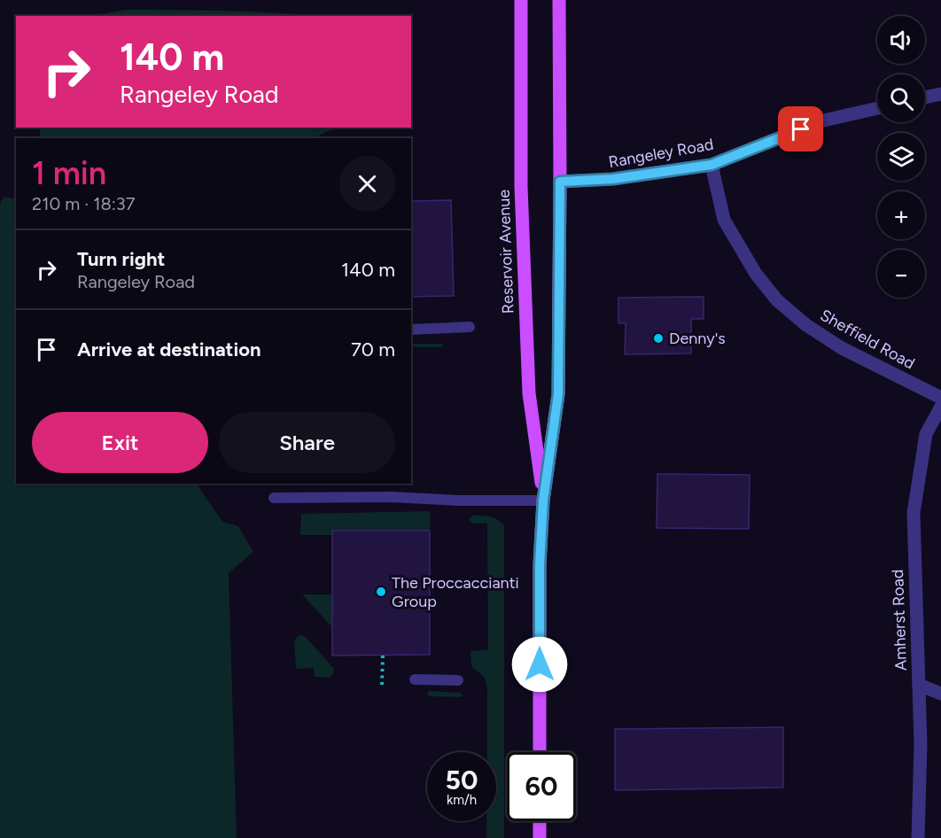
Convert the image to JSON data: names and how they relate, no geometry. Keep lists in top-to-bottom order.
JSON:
{
  "streets": {
    "main road": ["Reservoir Avenue"],
    "street": ["Rangeley Road", "Sheffield Road", "Amherst Road"]
  },
  "crossings": [
    ["Rangeley Road", "Reservoir Avenue"],
    ["Rangeley Road", "Sheffield Road"]
  ],
  "places": ["Denny's", "The Proccaccianti Group"],
  "page": {
    "map_buttons": ["+", "−"],
    "turn": ["140 m", "Rangeley Road"],
    "heading": ["1 min", "210 m · 18:37"],
    "list": [
      {
        "name": "Turn right",
        "note": "Rangeley Road",
        "value": "140 m"
      },
      {
        "name": "Arrive at destination",
        "value": "70 m"
      }
    ],
    "buttons": ["Exit", "Share"],
    "speed": "50 km/h",
    "limit": "60"
  }
}
